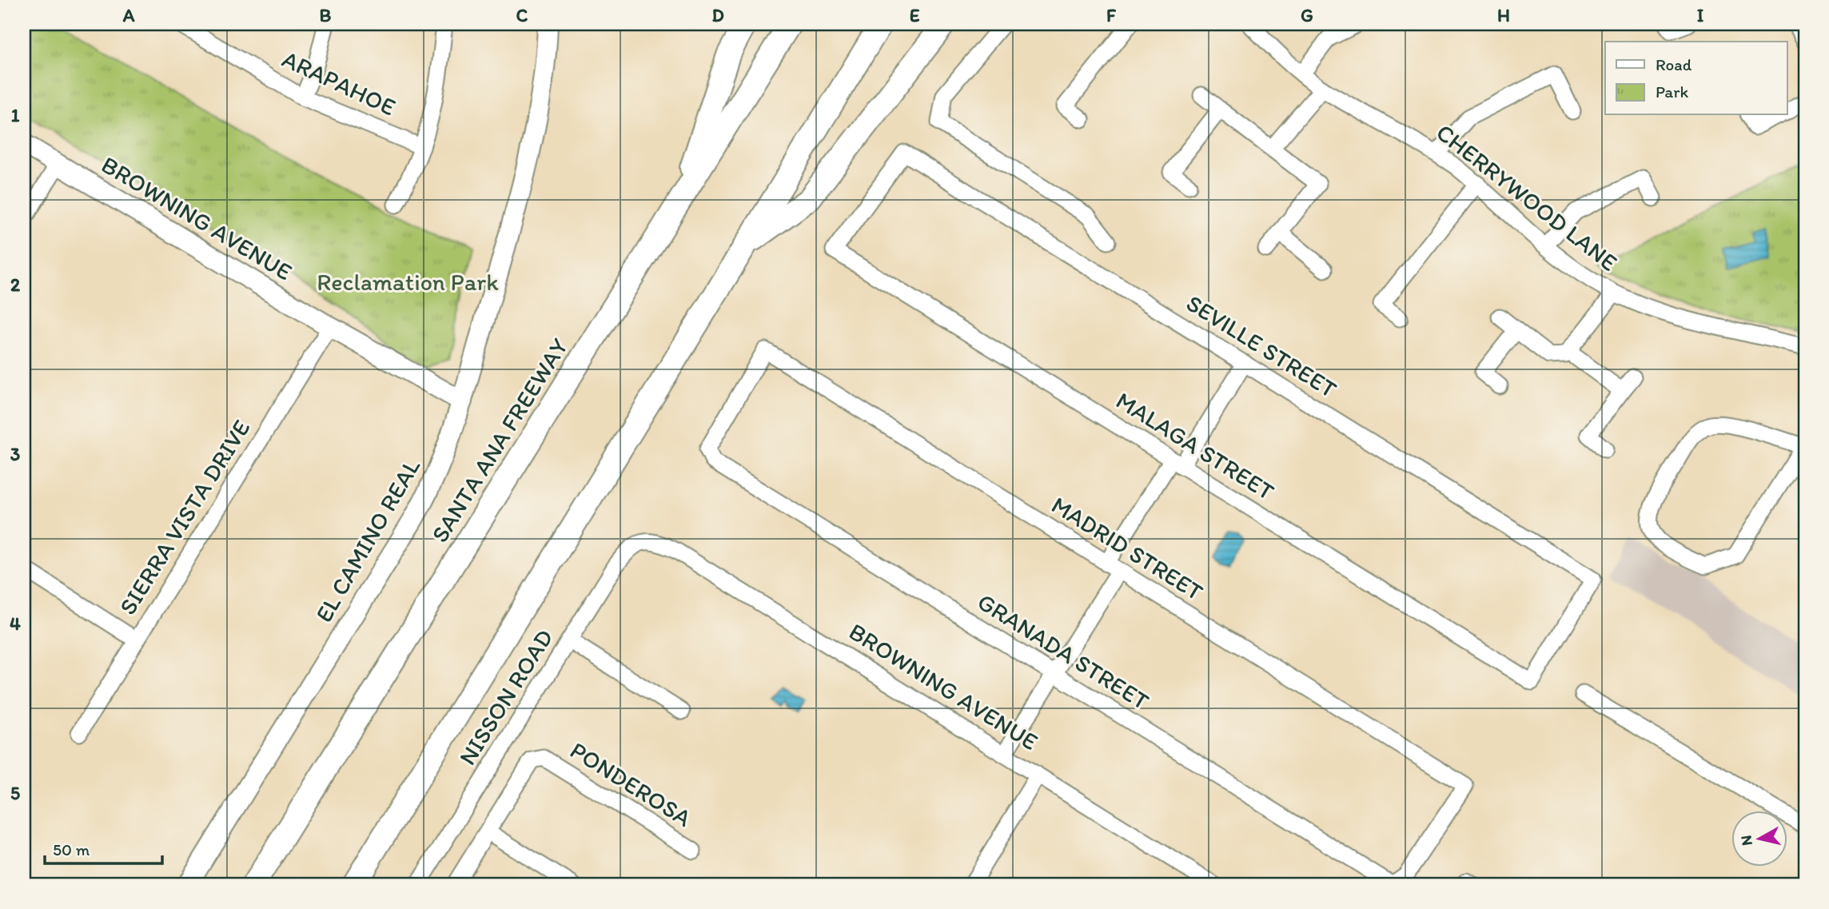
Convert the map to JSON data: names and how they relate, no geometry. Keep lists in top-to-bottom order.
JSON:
{
  "streets": {
    "highway": ["SANTA ANA FREEWAY"],
    "main road": ["BROWNING AVENUE", "EL CAMINO REAL"],
    "street": [
      "ARAPAHOE",
      "CHERRYWOOD LANE",
      "SEVILLE STREET",
      "MALAGA STREET",
      "SIERRA VISTA DRIVE",
      "MADRID STREET",
      "GRANADA STREET",
      "NISSON ROAD",
      "PONDEROSA"
    ]
  },
  "crossings": [
    ["BROWNING AVENUE", "SIERRA VISTA DRIVE"],
    ["BROWNING AVENUE", "EL CAMINO REAL"],
    ["BROWNING AVENUE", "NISSON ROAD"],
    ["SEVILLE STREET", "MALAGA STREET"],
    ["MADRID STREET", "GRANADA STREET"]
  ],
  "parks": ["Reclamation Park"],
  "legend": ["Road", "Park"],
  "scale_bar": "50 m",
  "north": "left",
  "grid": {
    "columns": [
      "A",
      "B",
      "C",
      "D",
      "E",
      "F",
      "G",
      "H",
      "I"
    ],
    "rows": [
      "1",
      "2",
      "3",
      "4",
      "5"
    ]
  }
}
